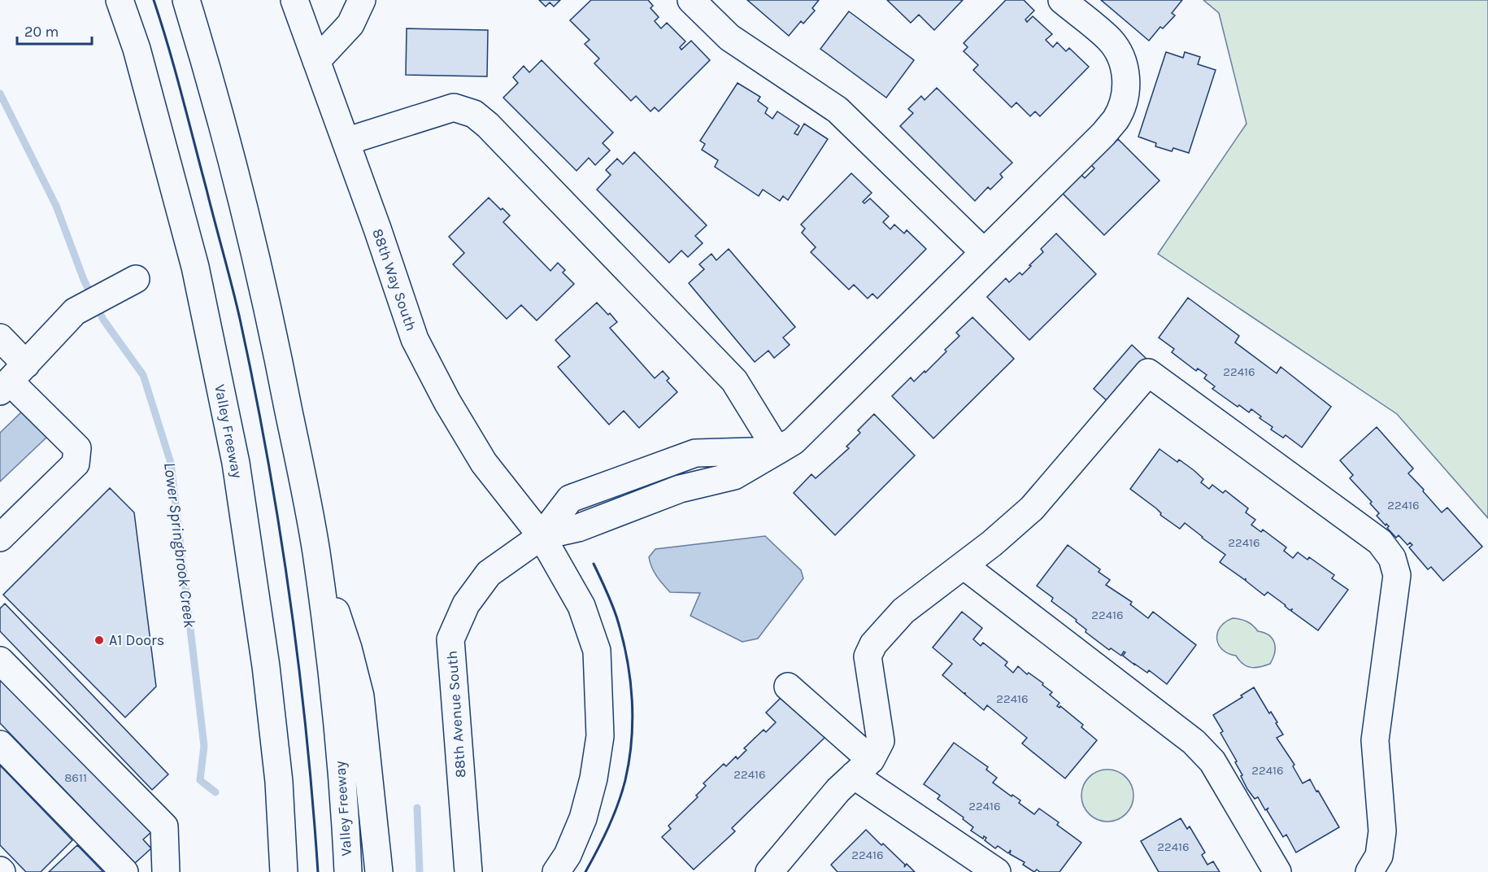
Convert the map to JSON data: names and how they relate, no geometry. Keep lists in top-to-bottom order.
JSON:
{
  "streets": {
    "main road": ["88th Way South", "Valley Freeway", "88th Avenue South"]
  },
  "crossings": [
    ["88th Way South", "88th Avenue South"]
  ],
  "water": ["Lower Springbrook Creek"],
  "places": ["A1 Doors"],
  "house_numbers": [
    "22416",
    "22416",
    "22416",
    "22416",
    "22416",
    "22416",
    "22416",
    "8611",
    "22416",
    "22416",
    "22416"
  ],
  "scale_bar": "20 m"
}
